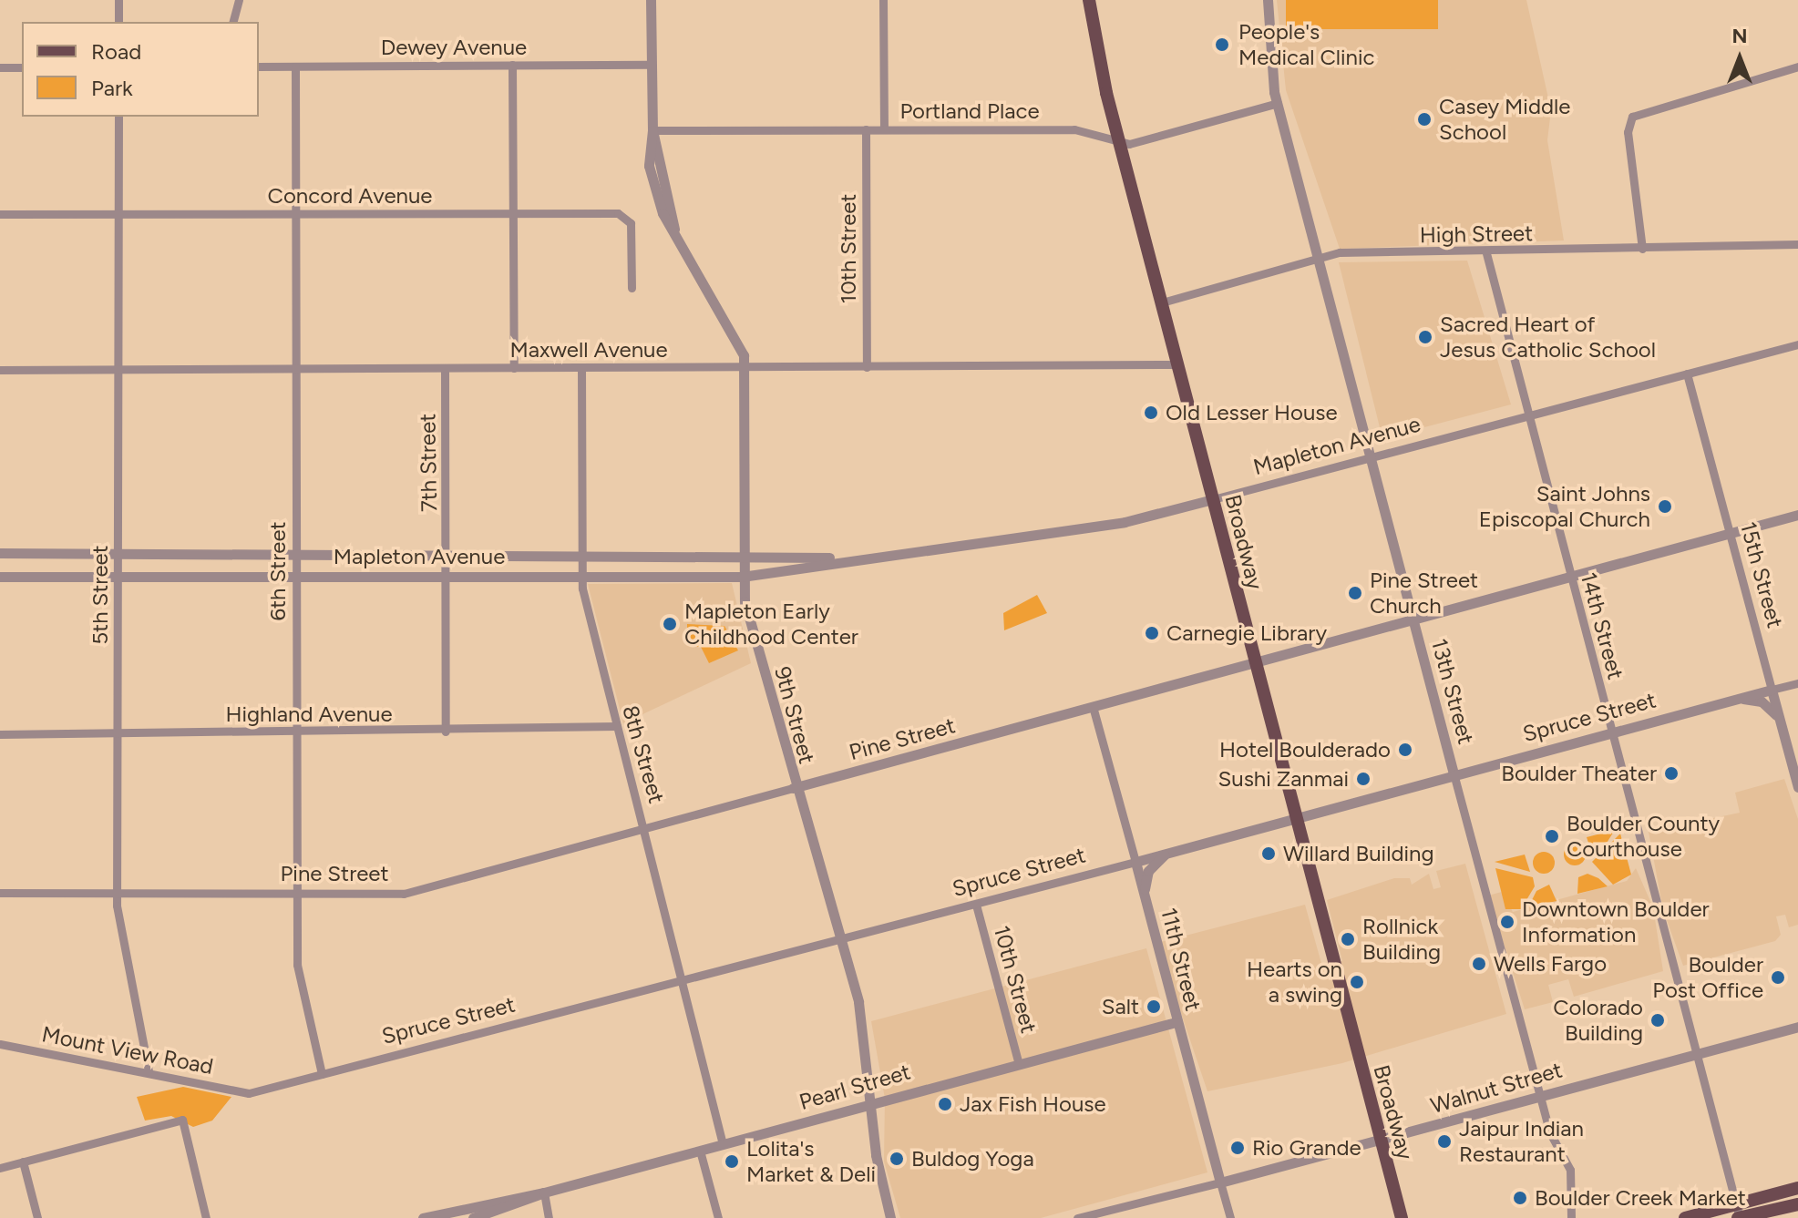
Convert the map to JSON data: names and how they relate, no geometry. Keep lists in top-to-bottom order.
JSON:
{
  "streets": {
    "main road": ["Broadway"],
    "street": [
      "Dewey Avenue",
      "Portland Place",
      "Concord Avenue",
      "High Street",
      "10th Street",
      "Maxwell Avenue",
      "Mapleton Avenue",
      "7th Street",
      "6th Street",
      "15th Street",
      "5th Street",
      "14th Street",
      "13th Street",
      "Highland Avenue",
      "9th Street",
      "Spruce Street",
      "Pine Street",
      "8th Street",
      "11th Street",
      "Mount View Road",
      "Pearl Street",
      "Walnut Street"
    ]
  },
  "crossings": [
    ["Dewey Avenue", "6th Street"],
    ["Dewey Avenue", "9th Street"],
    ["Portland Place", "10th Street"],
    ["Portland Place", "Broadway"],
    ["Portland Place", "13th Street"],
    ["Portland Place", "9th Street"],
    ["Concord Avenue", "6th Street"],
    ["Concord Avenue", "5th Street"],
    ["High Street", "Broadway"],
    ["High Street", "14th Street"],
    ["High Street", "13th Street"],
    ["10th Street", "Maxwell Avenue"],
    ["10th Street", "Spruce Street"],
    ["10th Street", "Pearl Street"],
    ["Maxwell Avenue", "7th Street"],
    ["Maxwell Avenue", "Broadway"],
    ["Maxwell Avenue", "6th Street"],
    ["Maxwell Avenue", "5th Street"],
    ["Maxwell Avenue", "9th Street"],
    ["Maxwell Avenue", "8th Street"],
    ["Mapleton Avenue", "7th Street"],
    ["Mapleton Avenue", "Broadway"],
    ["Mapleton Avenue", "6th Street"],
    ["Mapleton Avenue", "15th Street"],
    ["Mapleton Avenue", "5th Street"],
    ["Mapleton Avenue", "14th Street"],
    ["Mapleton Avenue", "13th Street"],
    ["Mapleton Avenue", "9th Street"],
    ["Mapleton Avenue", "8th Street"],
    ["7th Street", "Highland Avenue"],
    ["Broadway", "Spruce Street"],
    ["Broadway", "Pine Street"],
    ["Broadway", "Walnut Street"],
    ["6th Street", "Highland Avenue"],
    ["6th Street", "Spruce Street"],
    ["6th Street", "Pine Street"],
    ["15th Street", "Spruce Street"],
    ["15th Street", "Pine Street"],
    ["5th Street", "Highland Avenue"],
    ["5th Street", "Pine Street"],
    ["5th Street", "Mount View Road"],
    ["14th Street", "Spruce Street"],
    ["14th Street", "Pine Street"],
    ["14th Street", "Walnut Street"],
    ["13th Street", "Spruce Street"],
    ["13th Street", "Pine Street"],
    ["13th Street", "Walnut Street"],
    ["Highland Avenue", "8th Street"],
    ["9th Street", "Spruce Street"],
    ["9th Street", "Pine Street"],
    ["9th Street", "Pearl Street"],
    ["Spruce Street", "8th Street"],
    ["Spruce Street", "11th Street"],
    ["Spruce Street", "Mount View Road"],
    ["Pine Street", "8th Street"],
    ["Pine Street", "11th Street"],
    ["8th Street", "Pearl Street"],
    ["11th Street", "Pearl Street"],
    ["11th Street", "Walnut Street"]
  ],
  "places": [
    "People's Medical Clinic",
    "Casey Middle School",
    "Sacred Heart of Jesus Catholic School",
    "Old Lesser House",
    "Saint Johns Episcopal Church",
    "Pine Street Church",
    "Mapleton Early Childhood Center",
    "Carnegie Library",
    "Hotel Boulderado",
    "Boulder Theater",
    "Sushi Zanmai",
    "Boulder County Courthouse",
    "Willard Building",
    "Downtown Boulder Information",
    "Rollnick Building",
    "Wells Fargo",
    "Boulder Post Office",
    "Hearts on a swing",
    "Salt",
    "Colorado Building",
    "Jax Fish House",
    "Jaipur Indian Restaurant",
    "Rio Grande",
    "Buldog Yoga",
    "Lolita's Market & Deli",
    "Boulder Creek Market"
  ],
  "legend": ["Road", "Park"],
  "north": "top"
}
